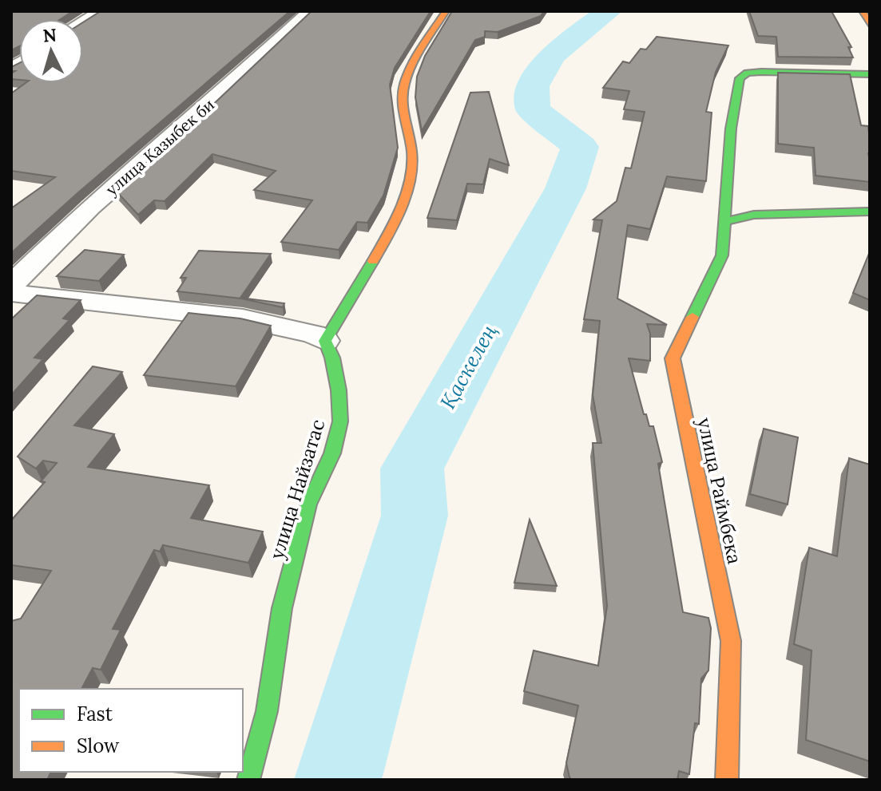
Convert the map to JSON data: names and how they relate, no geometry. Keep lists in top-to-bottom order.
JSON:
{
  "streets": {
    "street": ["улица Казыбек би", "улица Найзатас", "улица Раймбека"]
  },
  "water": ["Қаскелең"],
  "legend": ["Fast", "Slow"],
  "north": "top"
}
